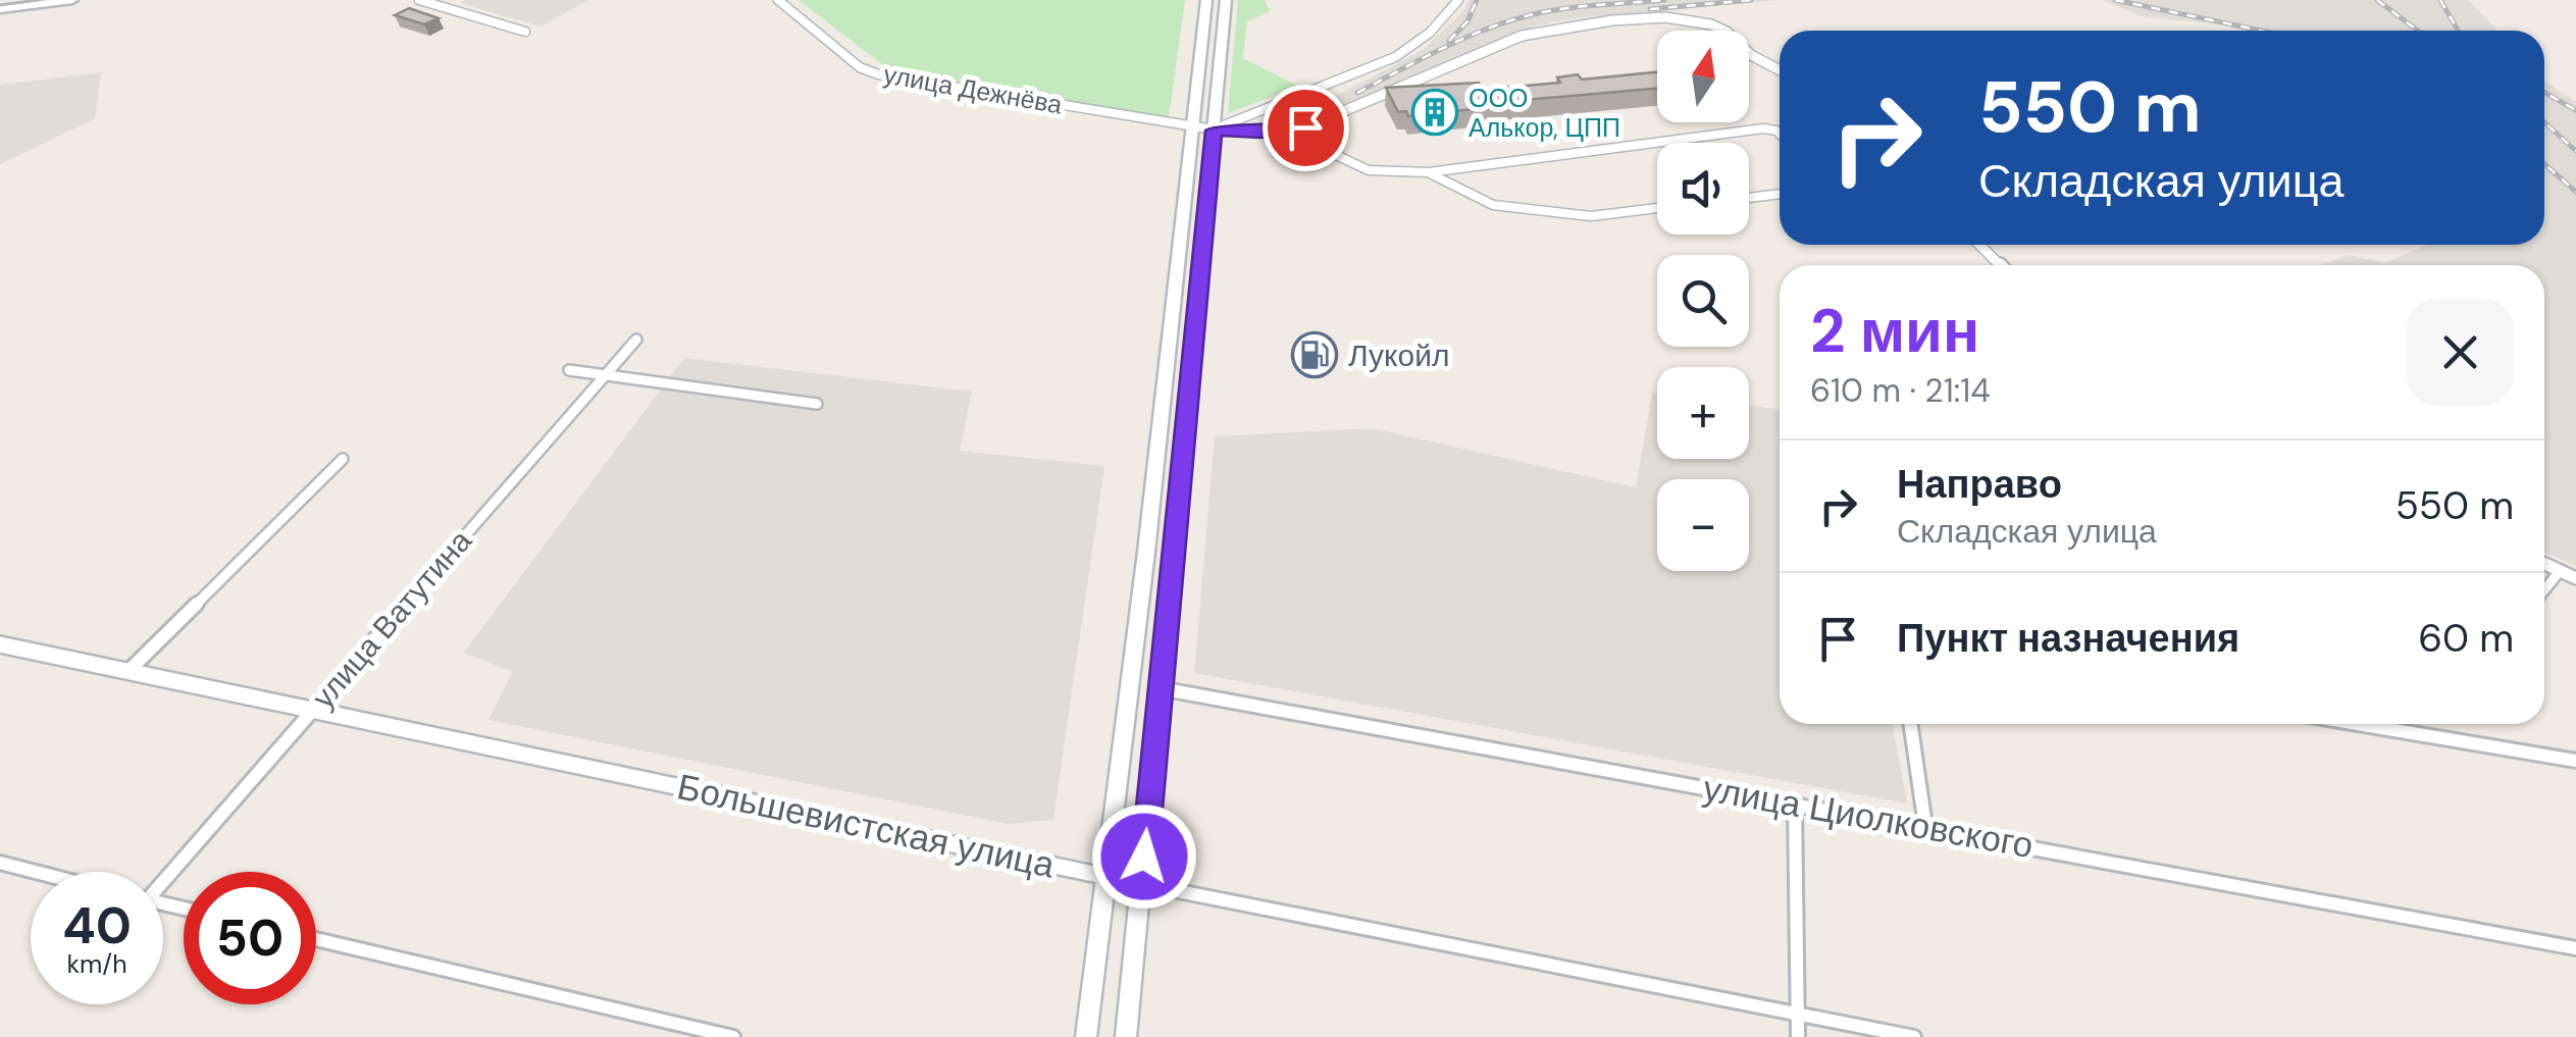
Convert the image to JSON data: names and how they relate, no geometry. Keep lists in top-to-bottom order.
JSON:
{
  "streets": {
    "street": [
      "улица Дежнёва",
      "улица Ватутина",
      "улица Циолковского",
      "Большевистская улица"
    ]
  },
  "crossings": [
    ["улица Ватутина", "Большевистская улица"]
  ],
  "places": {
    "building": ["ООО Алькор, ЦПП"],
    "fuel station": ["Лукойл"]
  },
  "north": "top",
  "page": {
    "map_buttons": ["+", "−"],
    "turn": ["550 m", "Складская улица"],
    "heading": ["2 мин", "610 m · 21:14"],
    "list": [
      {
        "name": "Направо",
        "note": "Складская улица",
        "value": "550 m"
      },
      {
        "name": "Пункт назначения",
        "value": "60 m"
      }
    ],
    "speed": "40 km/h",
    "limit": "50"
  }
}
